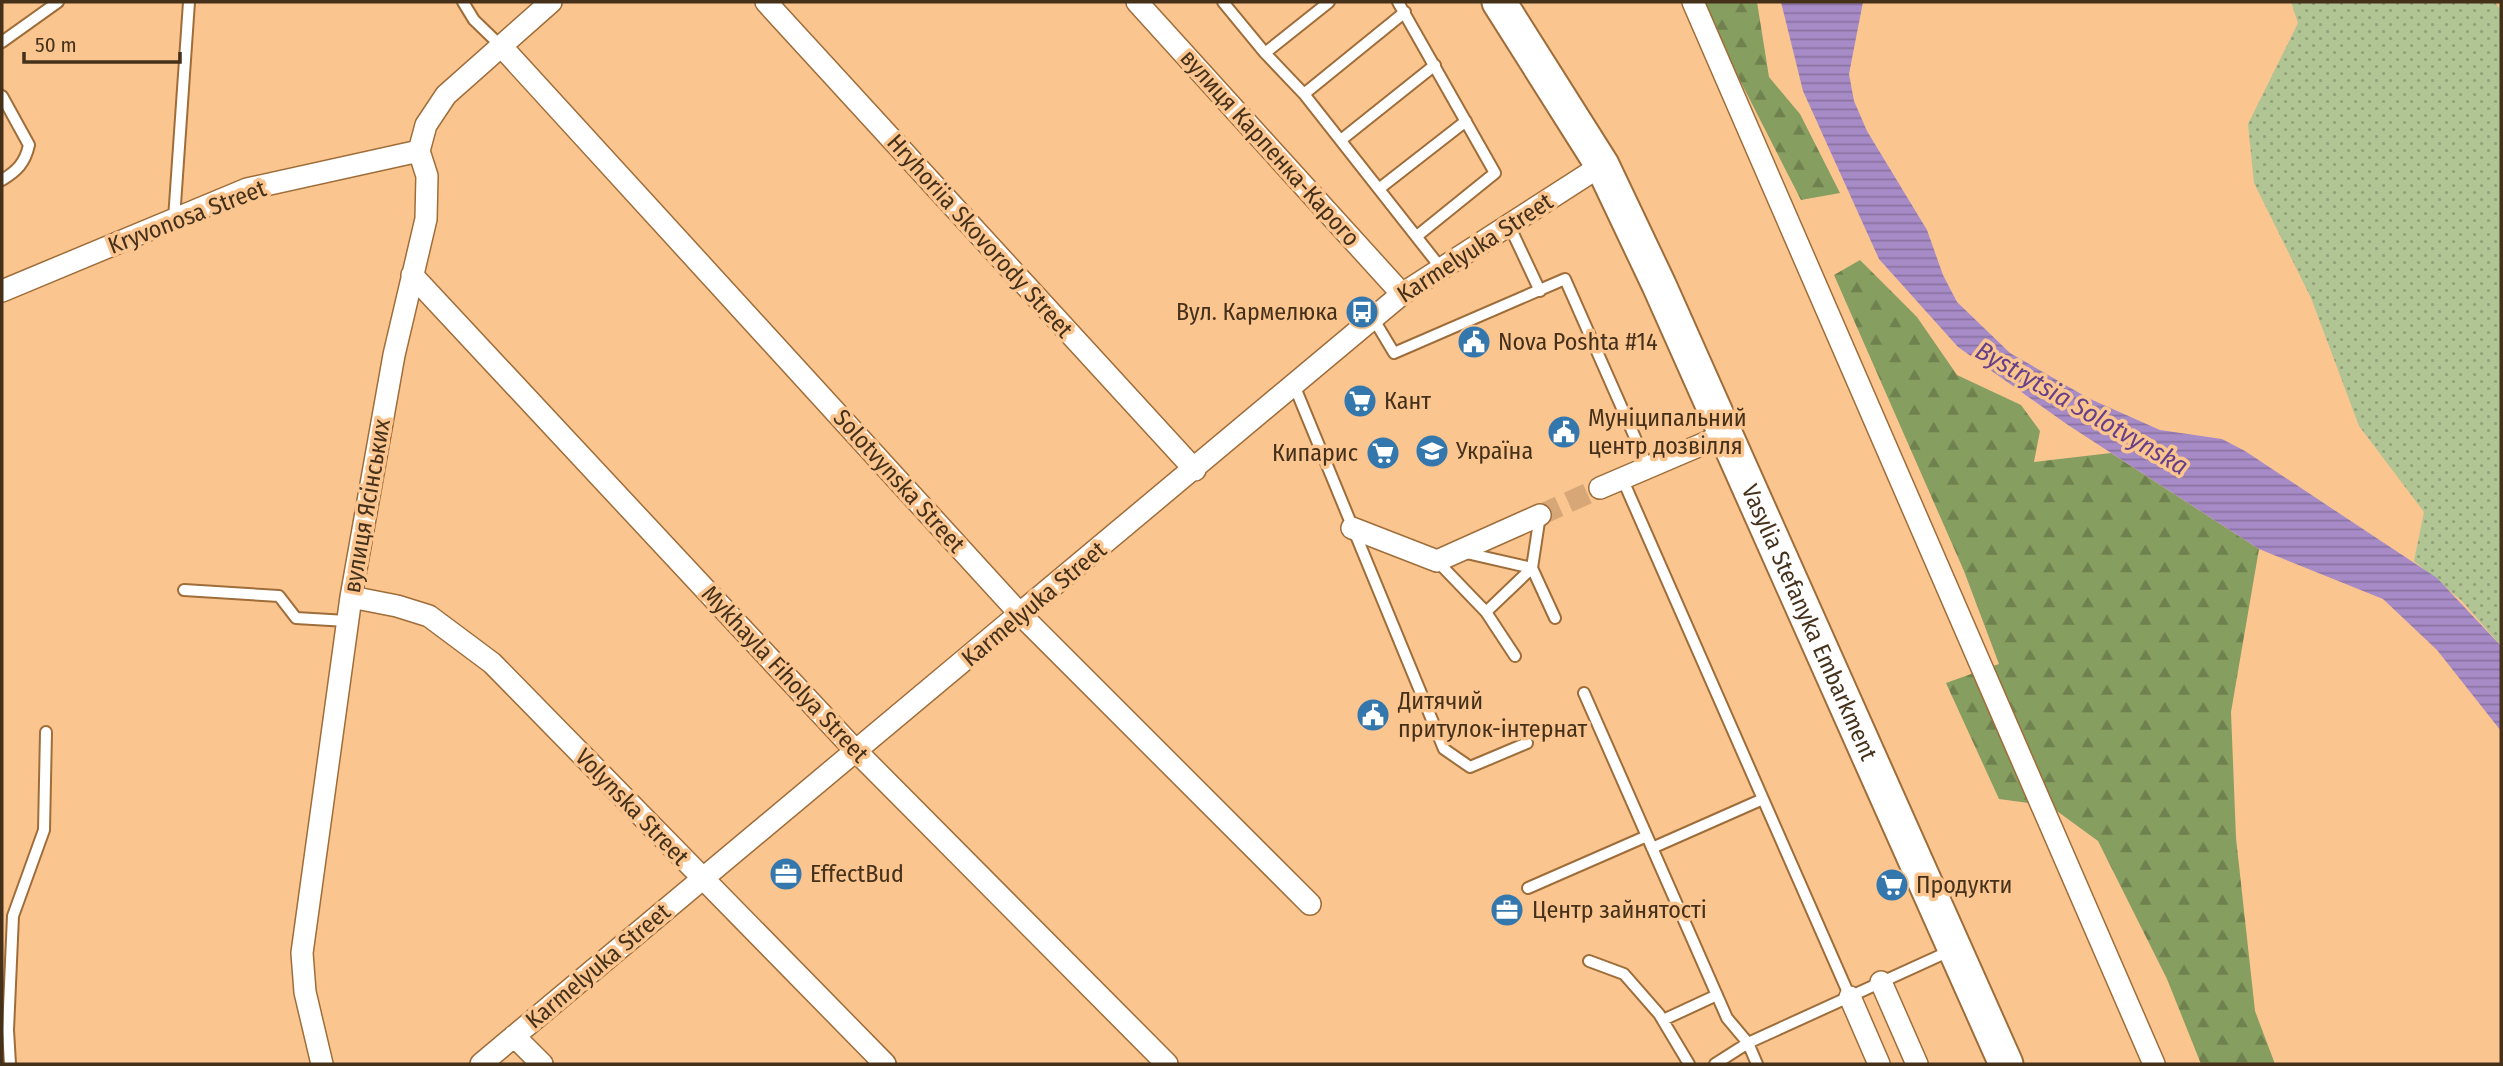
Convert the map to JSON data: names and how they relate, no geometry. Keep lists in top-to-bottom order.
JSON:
{
  "streets": {
    "main road": ["Vasylia Stefanyka Embarkment"],
    "street": [
      "вулиця Карпенка-Карого",
      "Kryvonosa Street",
      "Hryhoriia Skovorody Street",
      "Karmelyuka Street",
      "Solotvynska Street",
      "вулиця Ясінських",
      "Mykhayla Fiholya Street",
      "Volynska Street"
    ]
  },
  "crossings": [
    ["вулиця Карпенка-Карого", "Karmelyuka Street"],
    ["Kryvonosa Street", "вулиця Ясінських"],
    ["Hryhoriia Skovorody Street", "Karmelyuka Street"],
    ["Karmelyuka Street", "Solotvynska Street"],
    ["Karmelyuka Street", "Vasylia Stefanyka Embarkment"],
    ["Karmelyuka Street", "Mykhayla Fiholya Street"],
    ["Karmelyuka Street", "Volynska Street"],
    ["вулиця Ясінських", "Mykhayla Fiholya Street"],
    ["вулиця Ясінських", "Volynska Street"]
  ],
  "water": ["Bystrytsia Solotvynska"],
  "places": {
    "bus stop": ["Вул. Кармелюка"],
    "public building": ["Nova Poshta #14", "Муніципальний центр дозвілля", "Дитячий притулок-інтернат"],
    "supermarket": ["Кант", "Кипарис", "Продукти"],
    "school or university": ["Україна"],
    "office": ["EffectBud", "Центр зайнятості"]
  },
  "scale_bar": "50 m"
}
